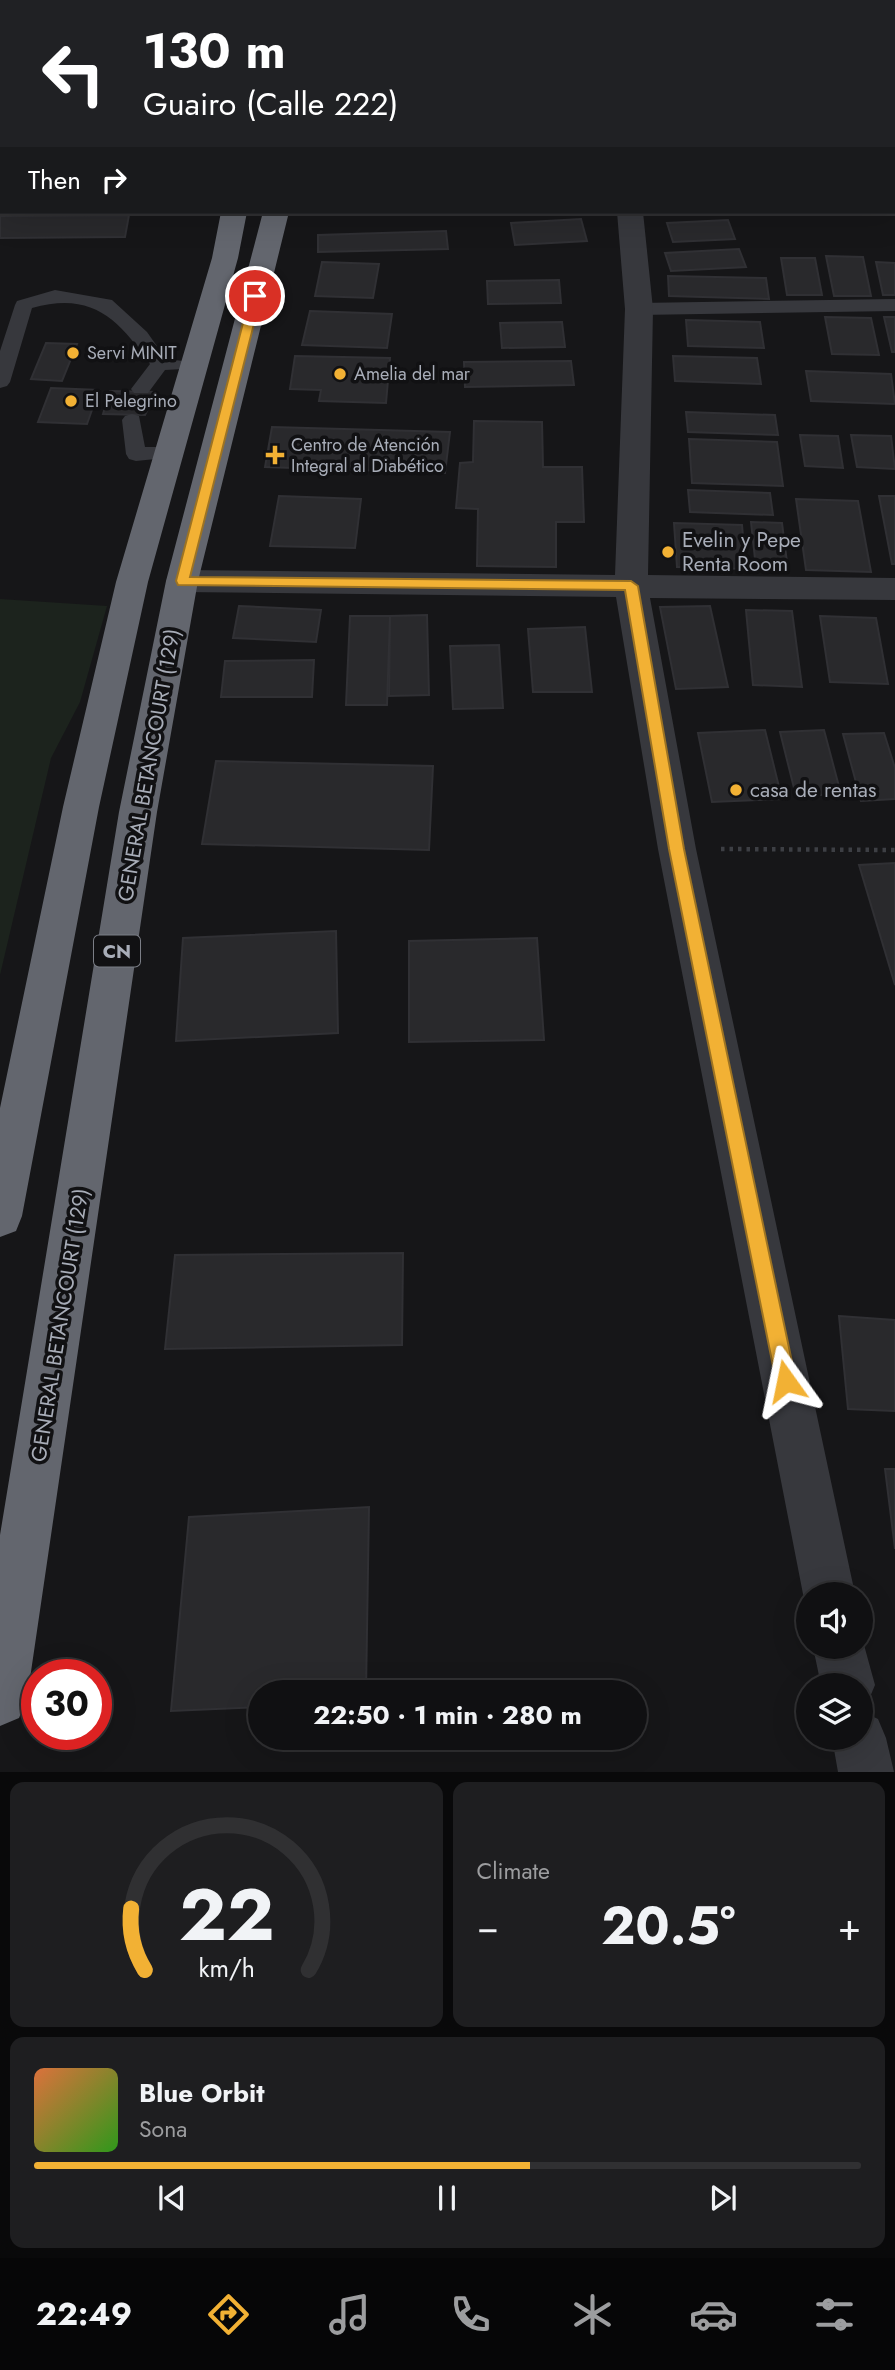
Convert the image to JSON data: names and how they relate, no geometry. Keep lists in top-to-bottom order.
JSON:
{
  "streets": {
    "highway": ["GENERAL BETANCOURT (129)", "CN"]
  },
  "places": {
    "other": [
      "Servi MINIT",
      "Amelia del mar",
      "El Pelegrino",
      "Evelin y Pepe Renta Room",
      "casa de rentas"
    ],
    "health": ["Centro de Atención Integral al Diabético"]
  },
  "page": {
    "turn": ["130 m", "Guairo (Calle 222)"],
    "then": "Then",
    "limit": "30",
    "trip": "22:50 · 1 min · 280 m",
    "tile": "Climate",
    "heat": ["−", "20.5°", "+"],
    "song": ["Blue Orbit", "Sona"],
    "tabs": "22:49",
    "gauge": ["22", "km/h"]
  }
}
